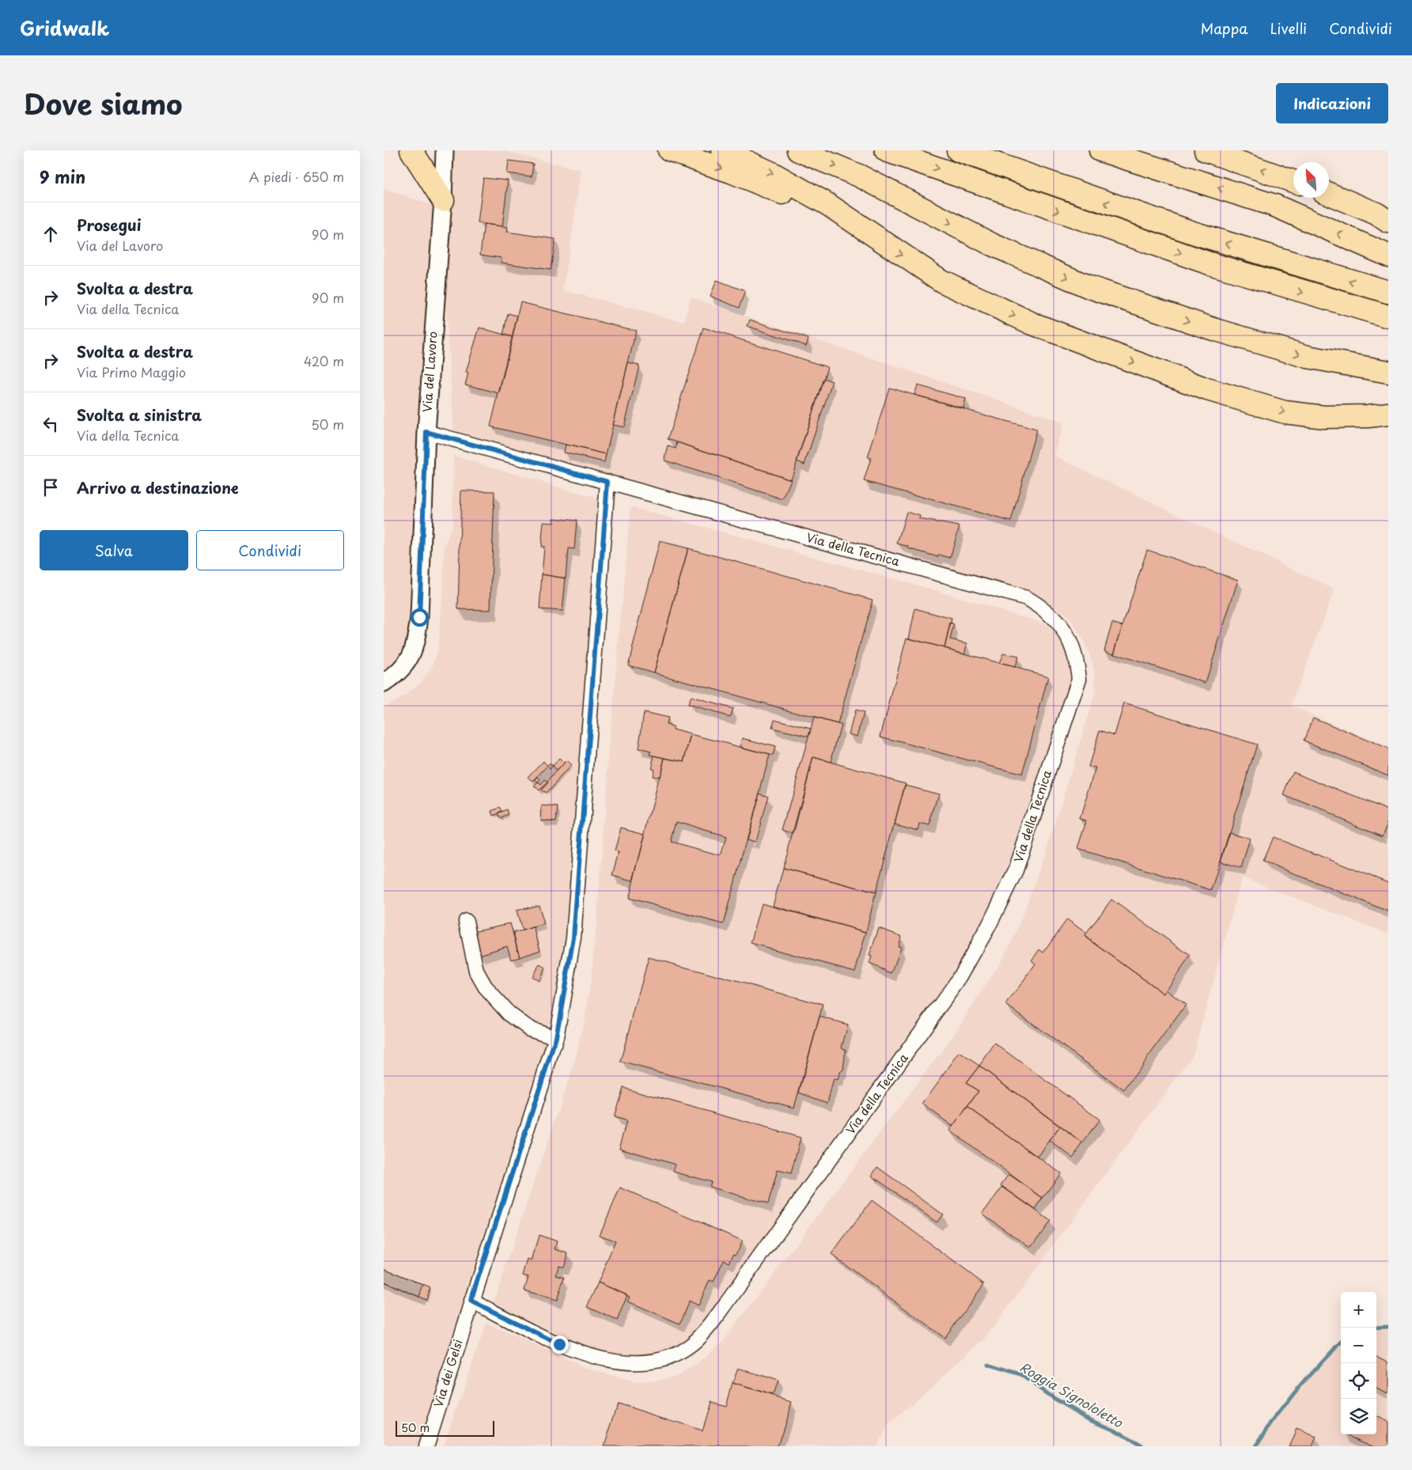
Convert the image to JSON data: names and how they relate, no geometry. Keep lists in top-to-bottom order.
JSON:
{
  "streets": {
    "street": ["Via del Lavoro", "Via della Tecnica", "Via dei Gelsi"]
  },
  "crossings": [
    ["Via del Lavoro", "Via della Tecnica"],
    ["Via della Tecnica", "Via dei Gelsi"]
  ],
  "water": ["Roggia Signololetto"],
  "scale_bar": "50 m",
  "north": "top left",
  "page": {
    "header": "Gridwalk",
    "nav": ["Mappa", "Livelli", "Condividi"],
    "title": "Dove siamo",
    "buttons": [
      "Indicazioni",
      ["Salva", "Condividi"]
    ],
    "heading": ["9 min", "A piedi · 650 m"],
    "list": [
      ["Prosegui", "Via del Lavoro", "90 m"],
      ["Svolta a destra", "Via della Tecnica", "90 m"],
      ["Svolta a destra", "Via Primo Maggio", "420 m"],
      ["Svolta a sinistra", "Via della Tecnica", "50 m"],
      "Arrivo a destinazione"
    ],
    "map_buttons": ["+", "−"],
    "scale": "50 m"
  }
}
